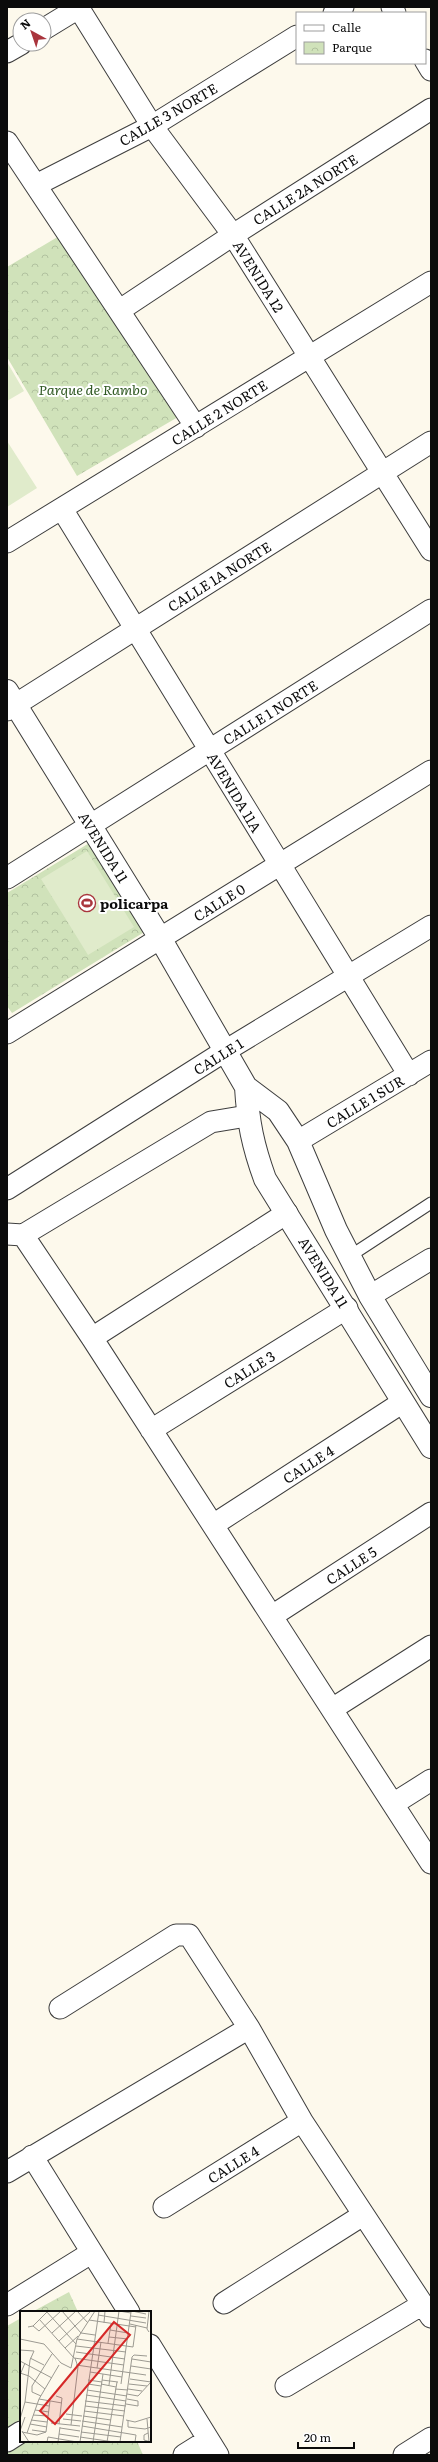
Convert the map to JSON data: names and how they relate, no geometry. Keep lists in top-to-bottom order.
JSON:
{
  "streets": {
    "street": [
      "CALLE 3 NORTE",
      "CALLE 2A NORTE",
      "AVENIDA 12",
      "CALLE 2 NORTE",
      "CALLE 1A NORTE",
      "CALLE 1 NORTE",
      "AVENIDA 11A",
      "AVENIDA 11",
      "CALLE 0",
      "CALLE 1",
      "CALLE 1 SUR",
      "CALLE 3",
      "CALLE 4",
      "CALLE 5"
    ]
  },
  "crossings": [
    ["CALLE 3 NORTE", "AVENIDA 12"],
    ["CALLE 2A NORTE", "AVENIDA 12"],
    ["AVENIDA 12", "CALLE 2 NORTE"],
    ["AVENIDA 12", "CALLE 1A NORTE"],
    ["CALLE 2 NORTE", "AVENIDA 11A"],
    ["CALLE 1A NORTE", "AVENIDA 11A"],
    ["CALLE 1A NORTE", "AVENIDA 11"],
    ["CALLE 1 NORTE", "AVENIDA 11A"],
    ["CALLE 1 NORTE", "AVENIDA 11"],
    ["AVENIDA 11A", "CALLE 0"],
    ["AVENIDA 11A", "CALLE 1"],
    ["AVENIDA 11A", "CALLE 1 SUR"],
    ["AVENIDA 11", "CALLE 0"],
    ["AVENIDA 11", "CALLE 1"],
    ["AVENIDA 11", "CALLE 1 SUR"],
    ["AVENIDA 11", "CALLE 3"],
    ["AVENIDA 11", "CALLE 4"]
  ],
  "parks": ["Parque de Rambo"],
  "places": {
    "sports": ["policarpa"]
  },
  "legend": ["Calle", "Parque"],
  "scale_bar": "20 m",
  "north": "top left"
}
